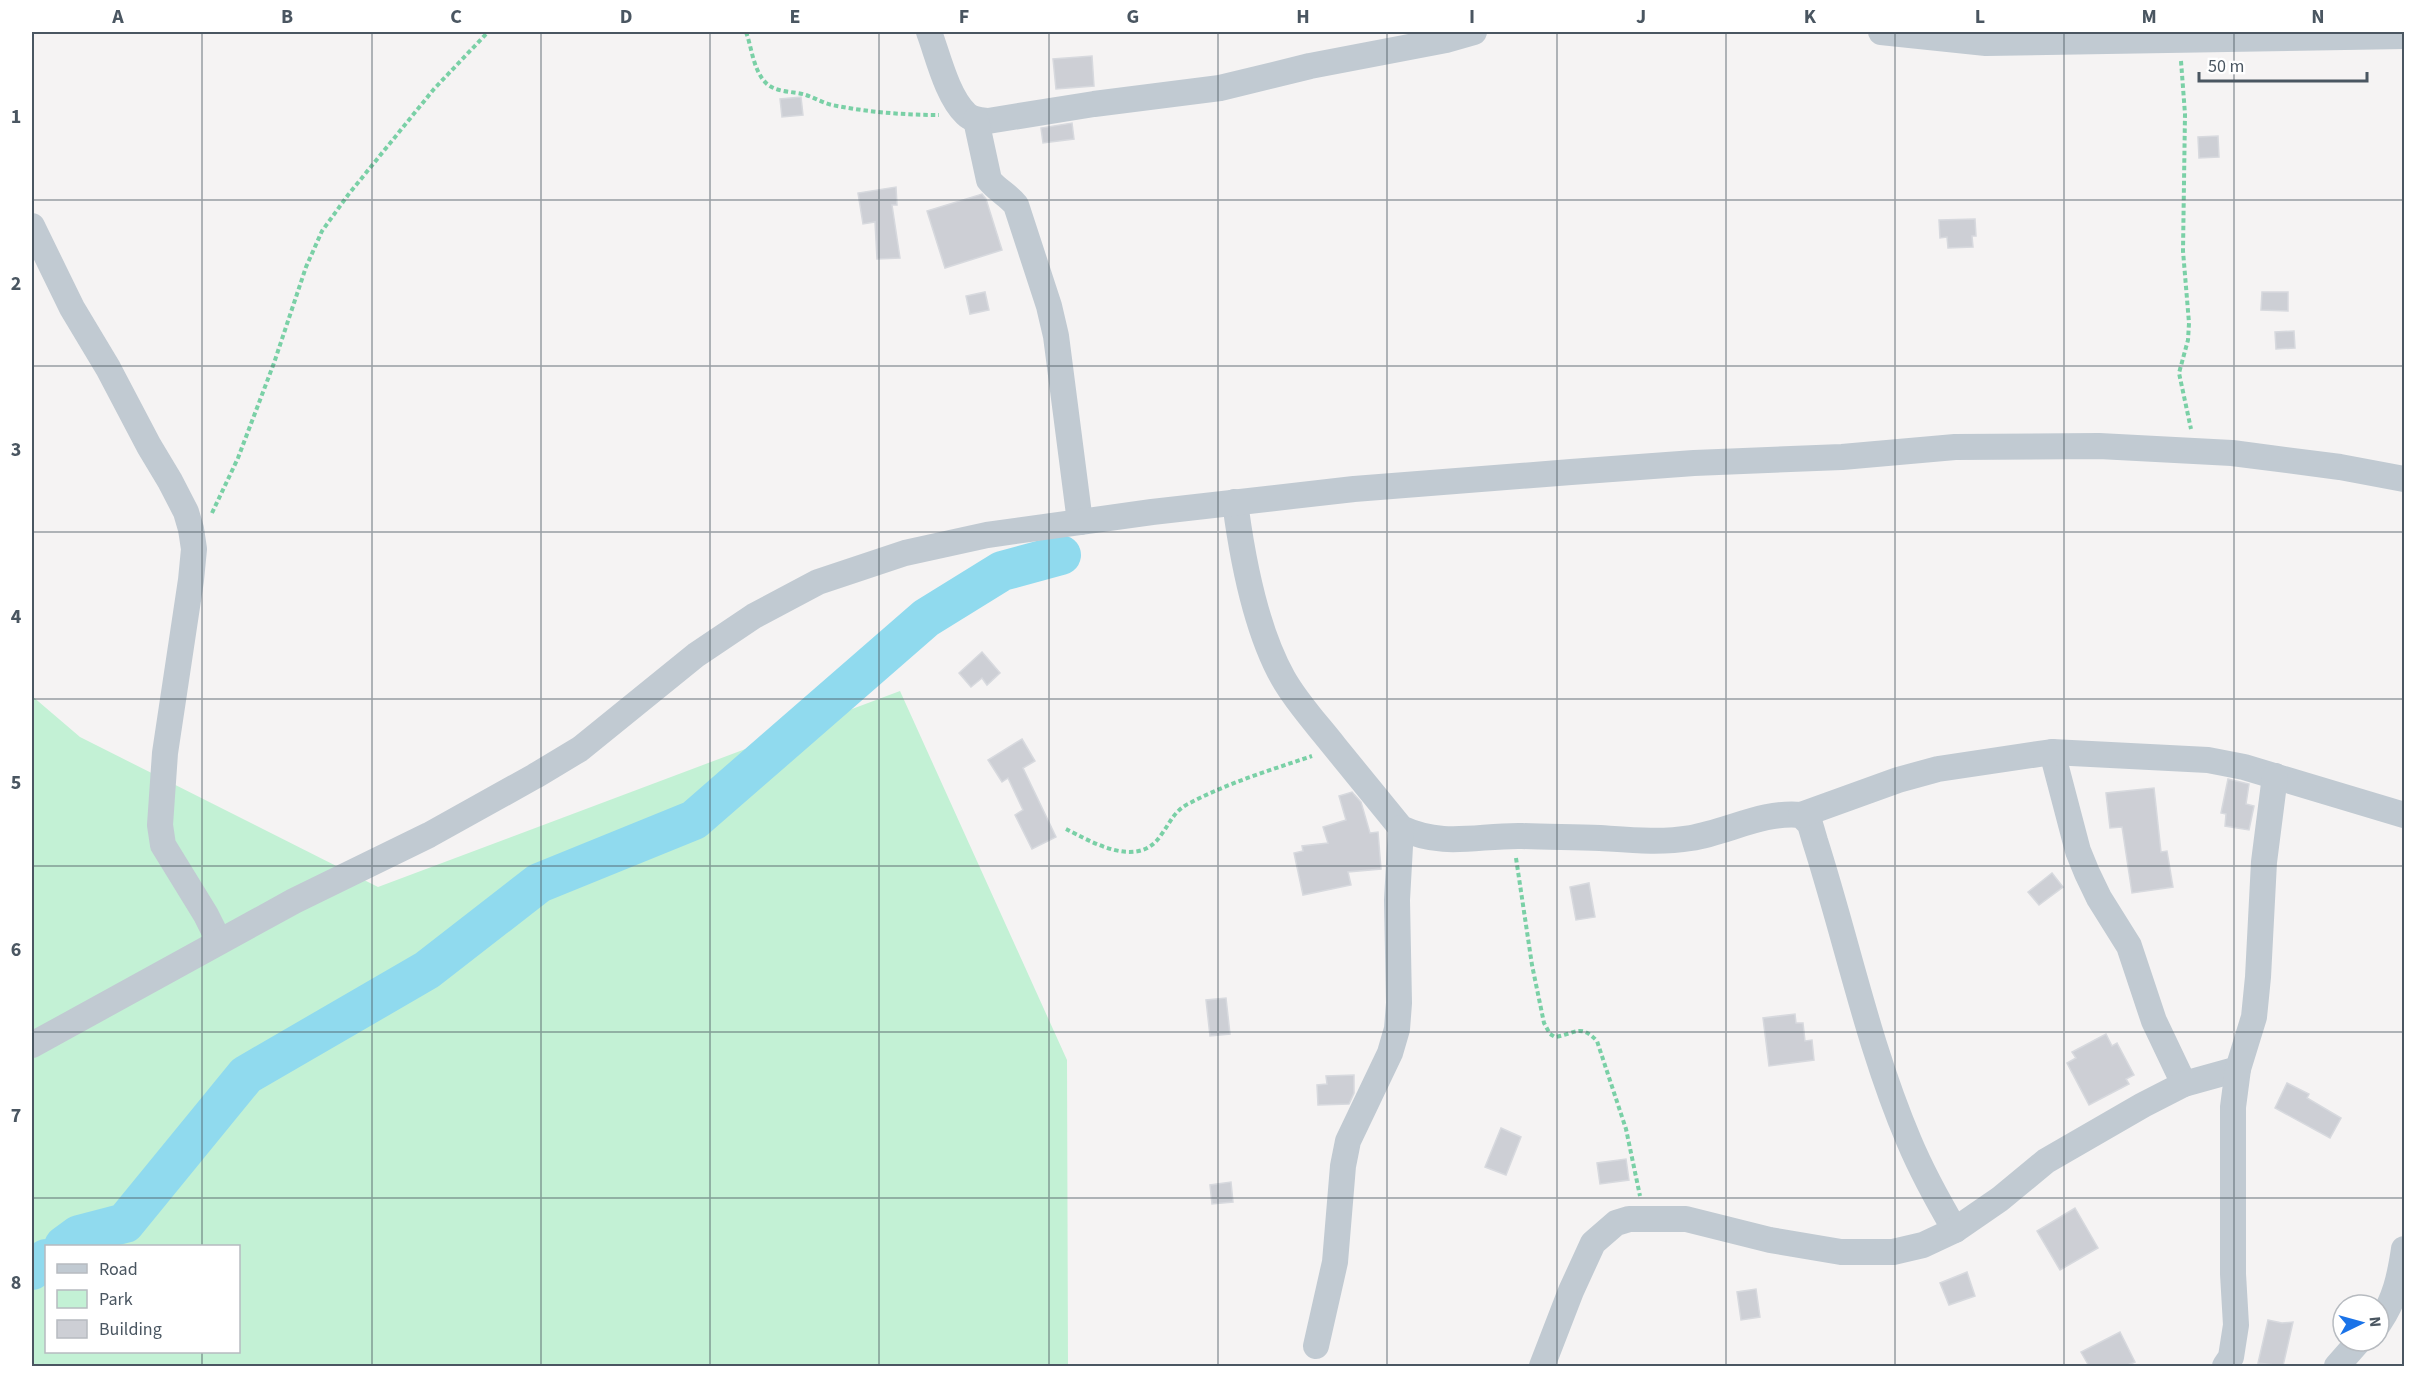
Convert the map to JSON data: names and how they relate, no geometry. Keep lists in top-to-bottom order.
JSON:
{
  "legend": ["Road", "Park", "Building"],
  "scale_bar": "50 m",
  "north": "right",
  "grid": {
    "columns": [
      "A",
      "B",
      "C",
      "D",
      "E",
      "F",
      "G",
      "H",
      "I",
      "J",
      "K",
      "L",
      "M",
      "N"
    ],
    "rows": [
      "1",
      "2",
      "3",
      "4",
      "5",
      "6",
      "7",
      "8"
    ]
  }
}
